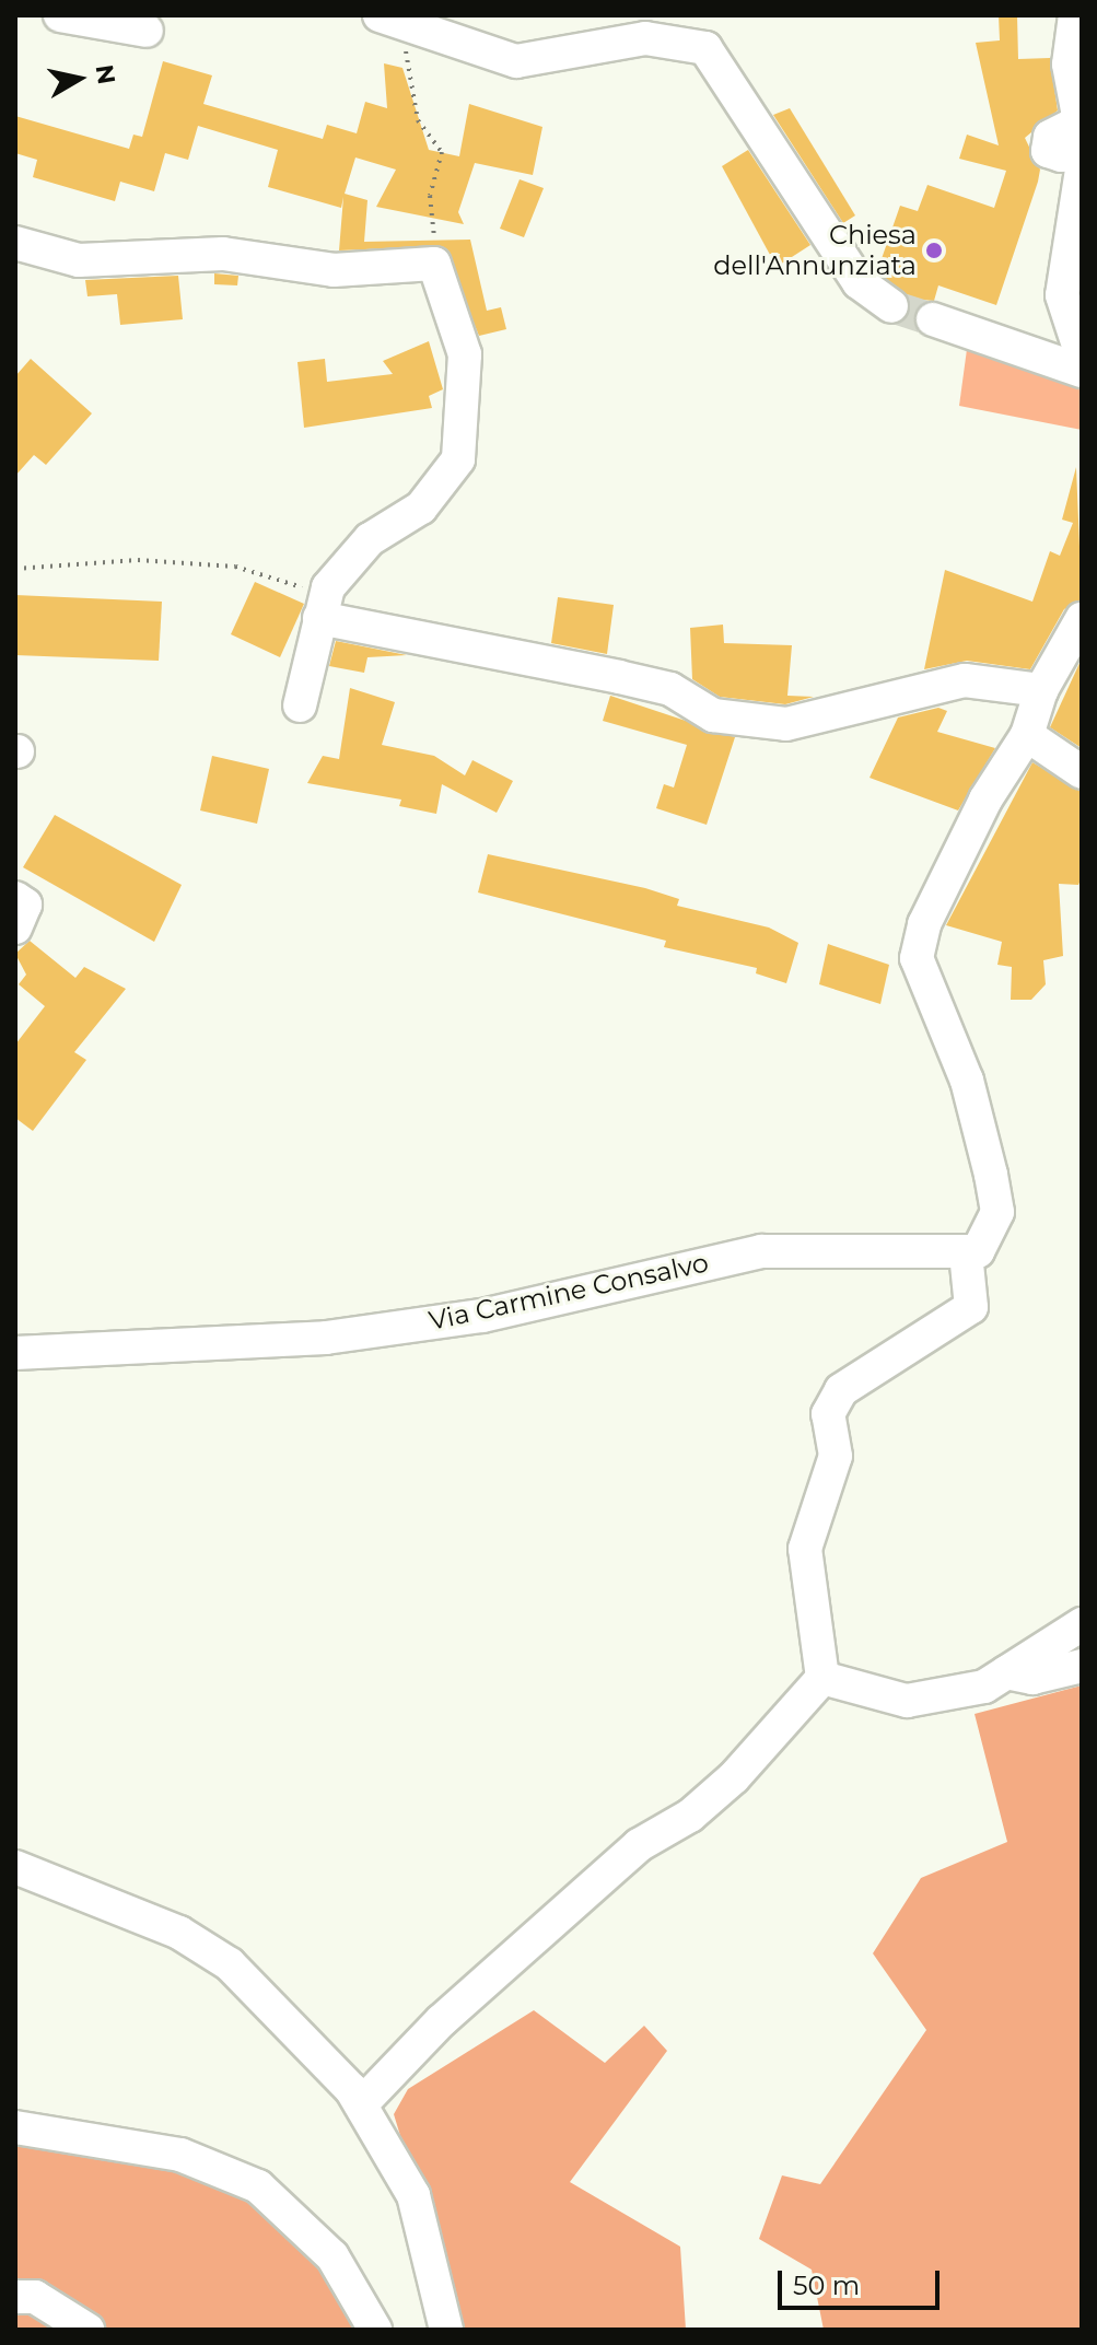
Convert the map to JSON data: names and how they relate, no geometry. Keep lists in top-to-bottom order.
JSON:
{
  "streets": {
    "street": ["Via Carmine Consalvo"]
  },
  "places": ["Chiesa dell'Annunziata"],
  "scale_bar": "50 m",
  "north": "right"
}
